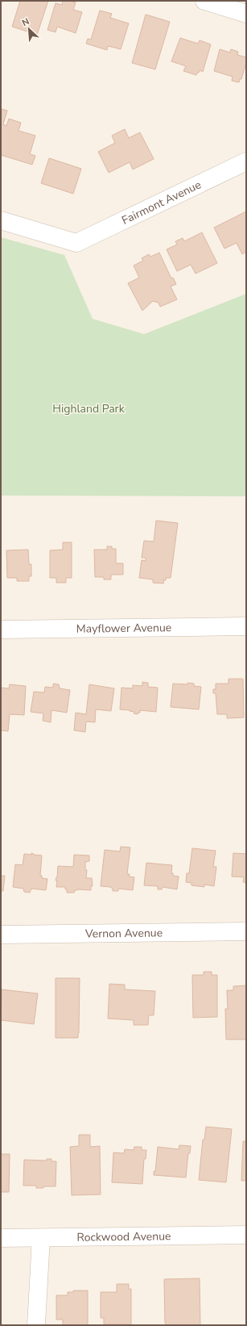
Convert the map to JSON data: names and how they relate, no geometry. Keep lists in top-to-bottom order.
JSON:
{
  "streets": {
    "street": [
      "Fairmont Avenue",
      "Mayflower Avenue",
      "Vernon Avenue",
      "Rockwood Avenue"
    ]
  },
  "parks": ["Highland Park"],
  "north": "top left"
}
